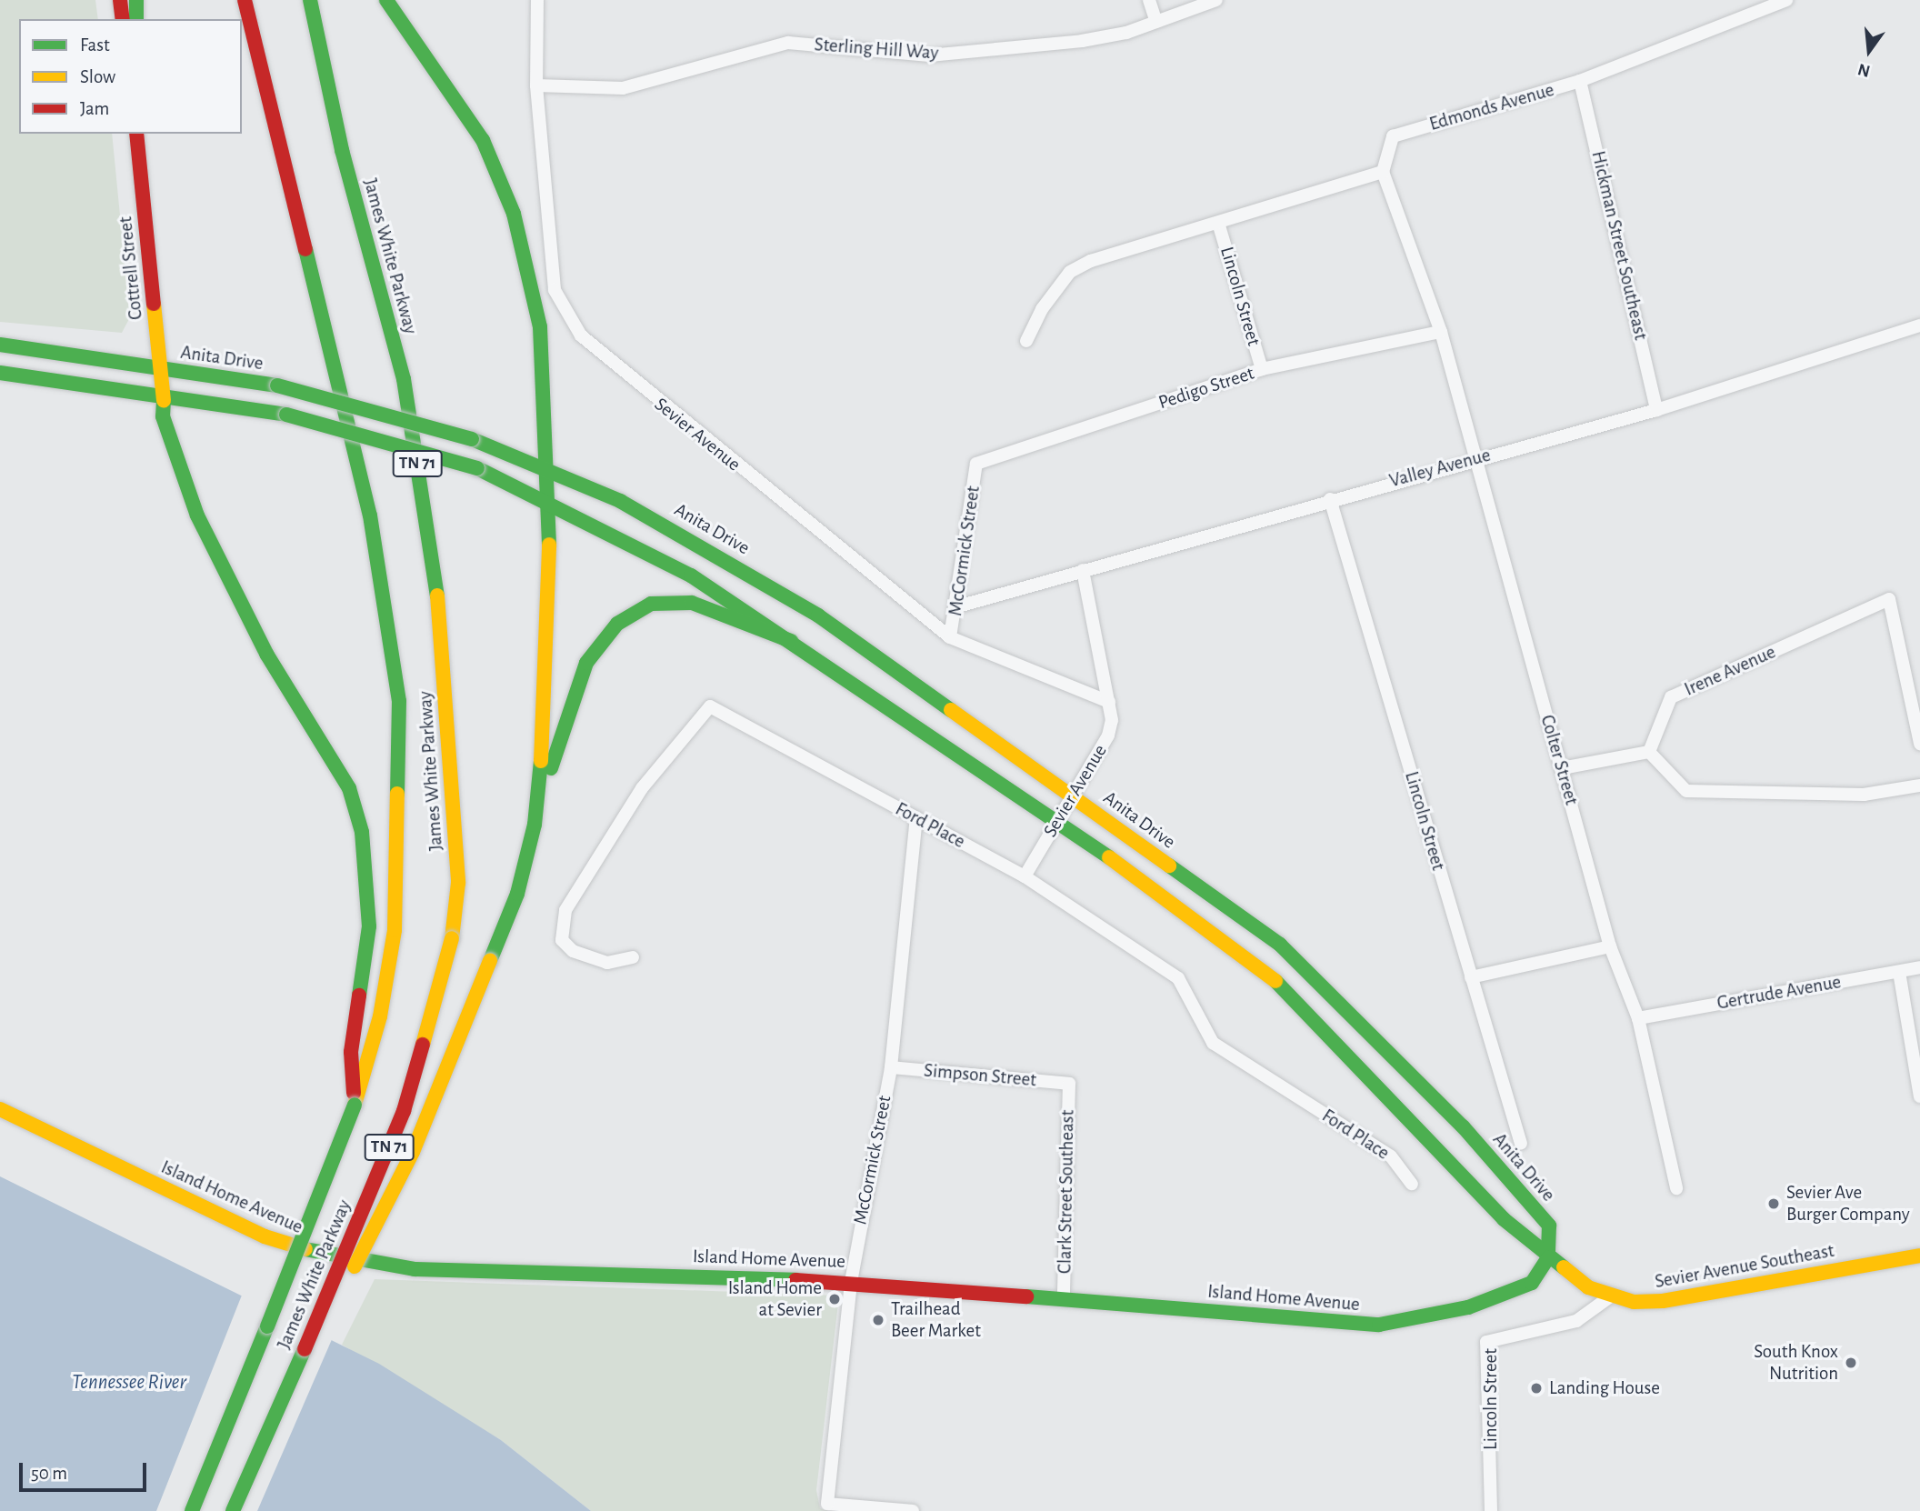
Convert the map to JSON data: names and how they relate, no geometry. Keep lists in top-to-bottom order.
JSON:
{
  "streets": {
    "main road": [
      "James White Parkway",
      "Cottrell Street",
      "Anita Drive",
      "TN 71",
      "Island Home Avenue",
      "Sevier Avenue Southeast"
    ],
    "street": [
      "Sterling Hill Way",
      "Edmonds Avenue",
      "Hickman Street Southeast",
      "Lincoln Street",
      "Pedigo Street",
      "Sevier Avenue",
      "Valley Avenue",
      "McCormick Street",
      "Irene Avenue",
      "Colter Street",
      "Ford Place",
      "Gertrude Avenue",
      "Simpson Street",
      "Clark Street Southeast"
    ]
  },
  "crossings": [
    ["Sterling Hill Way", "Sevier Avenue"],
    ["Edmonds Avenue", "Hickman Street Southeast"],
    ["Edmonds Avenue", "Colter Street"],
    ["Hickman Street Southeast", "Valley Avenue"],
    ["James White Parkway", "Cottrell Street"],
    ["Cottrell Street", "Anita Drive"],
    ["Lincoln Street", "Pedigo Street"],
    ["Lincoln Street", "Valley Avenue"],
    ["Lincoln Street", "Sevier Avenue Southeast"],
    ["Anita Drive", "Sevier Avenue"],
    ["Anita Drive", "Island Home Avenue"],
    ["Anita Drive", "Sevier Avenue Southeast"],
    ["Pedigo Street", "McCormick Street"],
    ["Pedigo Street", "Colter Street"],
    ["Sevier Avenue", "Valley Avenue"],
    ["Sevier Avenue", "McCormick Street"],
    ["Sevier Avenue", "Ford Place"],
    ["Valley Avenue", "McCormick Street"],
    ["Valley Avenue", "Colter Street"],
    ["McCormick Street", "Ford Place"],
    ["McCormick Street", "Simpson Street"],
    ["McCormick Street", "Island Home Avenue"],
    ["Colter Street", "Gertrude Avenue"],
    ["Simpson Street", "Clark Street Southeast"],
    ["Clark Street Southeast", "Island Home Avenue"],
    ["Island Home Avenue", "Sevier Avenue Southeast"]
  ],
  "water": ["Tennessee River"],
  "places": [
    "Sevier Ave Burger Company",
    "Island Home at Sevier",
    "Trailhead Beer Market",
    "South Knox Nutrition",
    "Landing House"
  ],
  "legend": ["Fast", "Slow", "Jam"],
  "scale_bar": "50 m",
  "north": "bottom"
}
